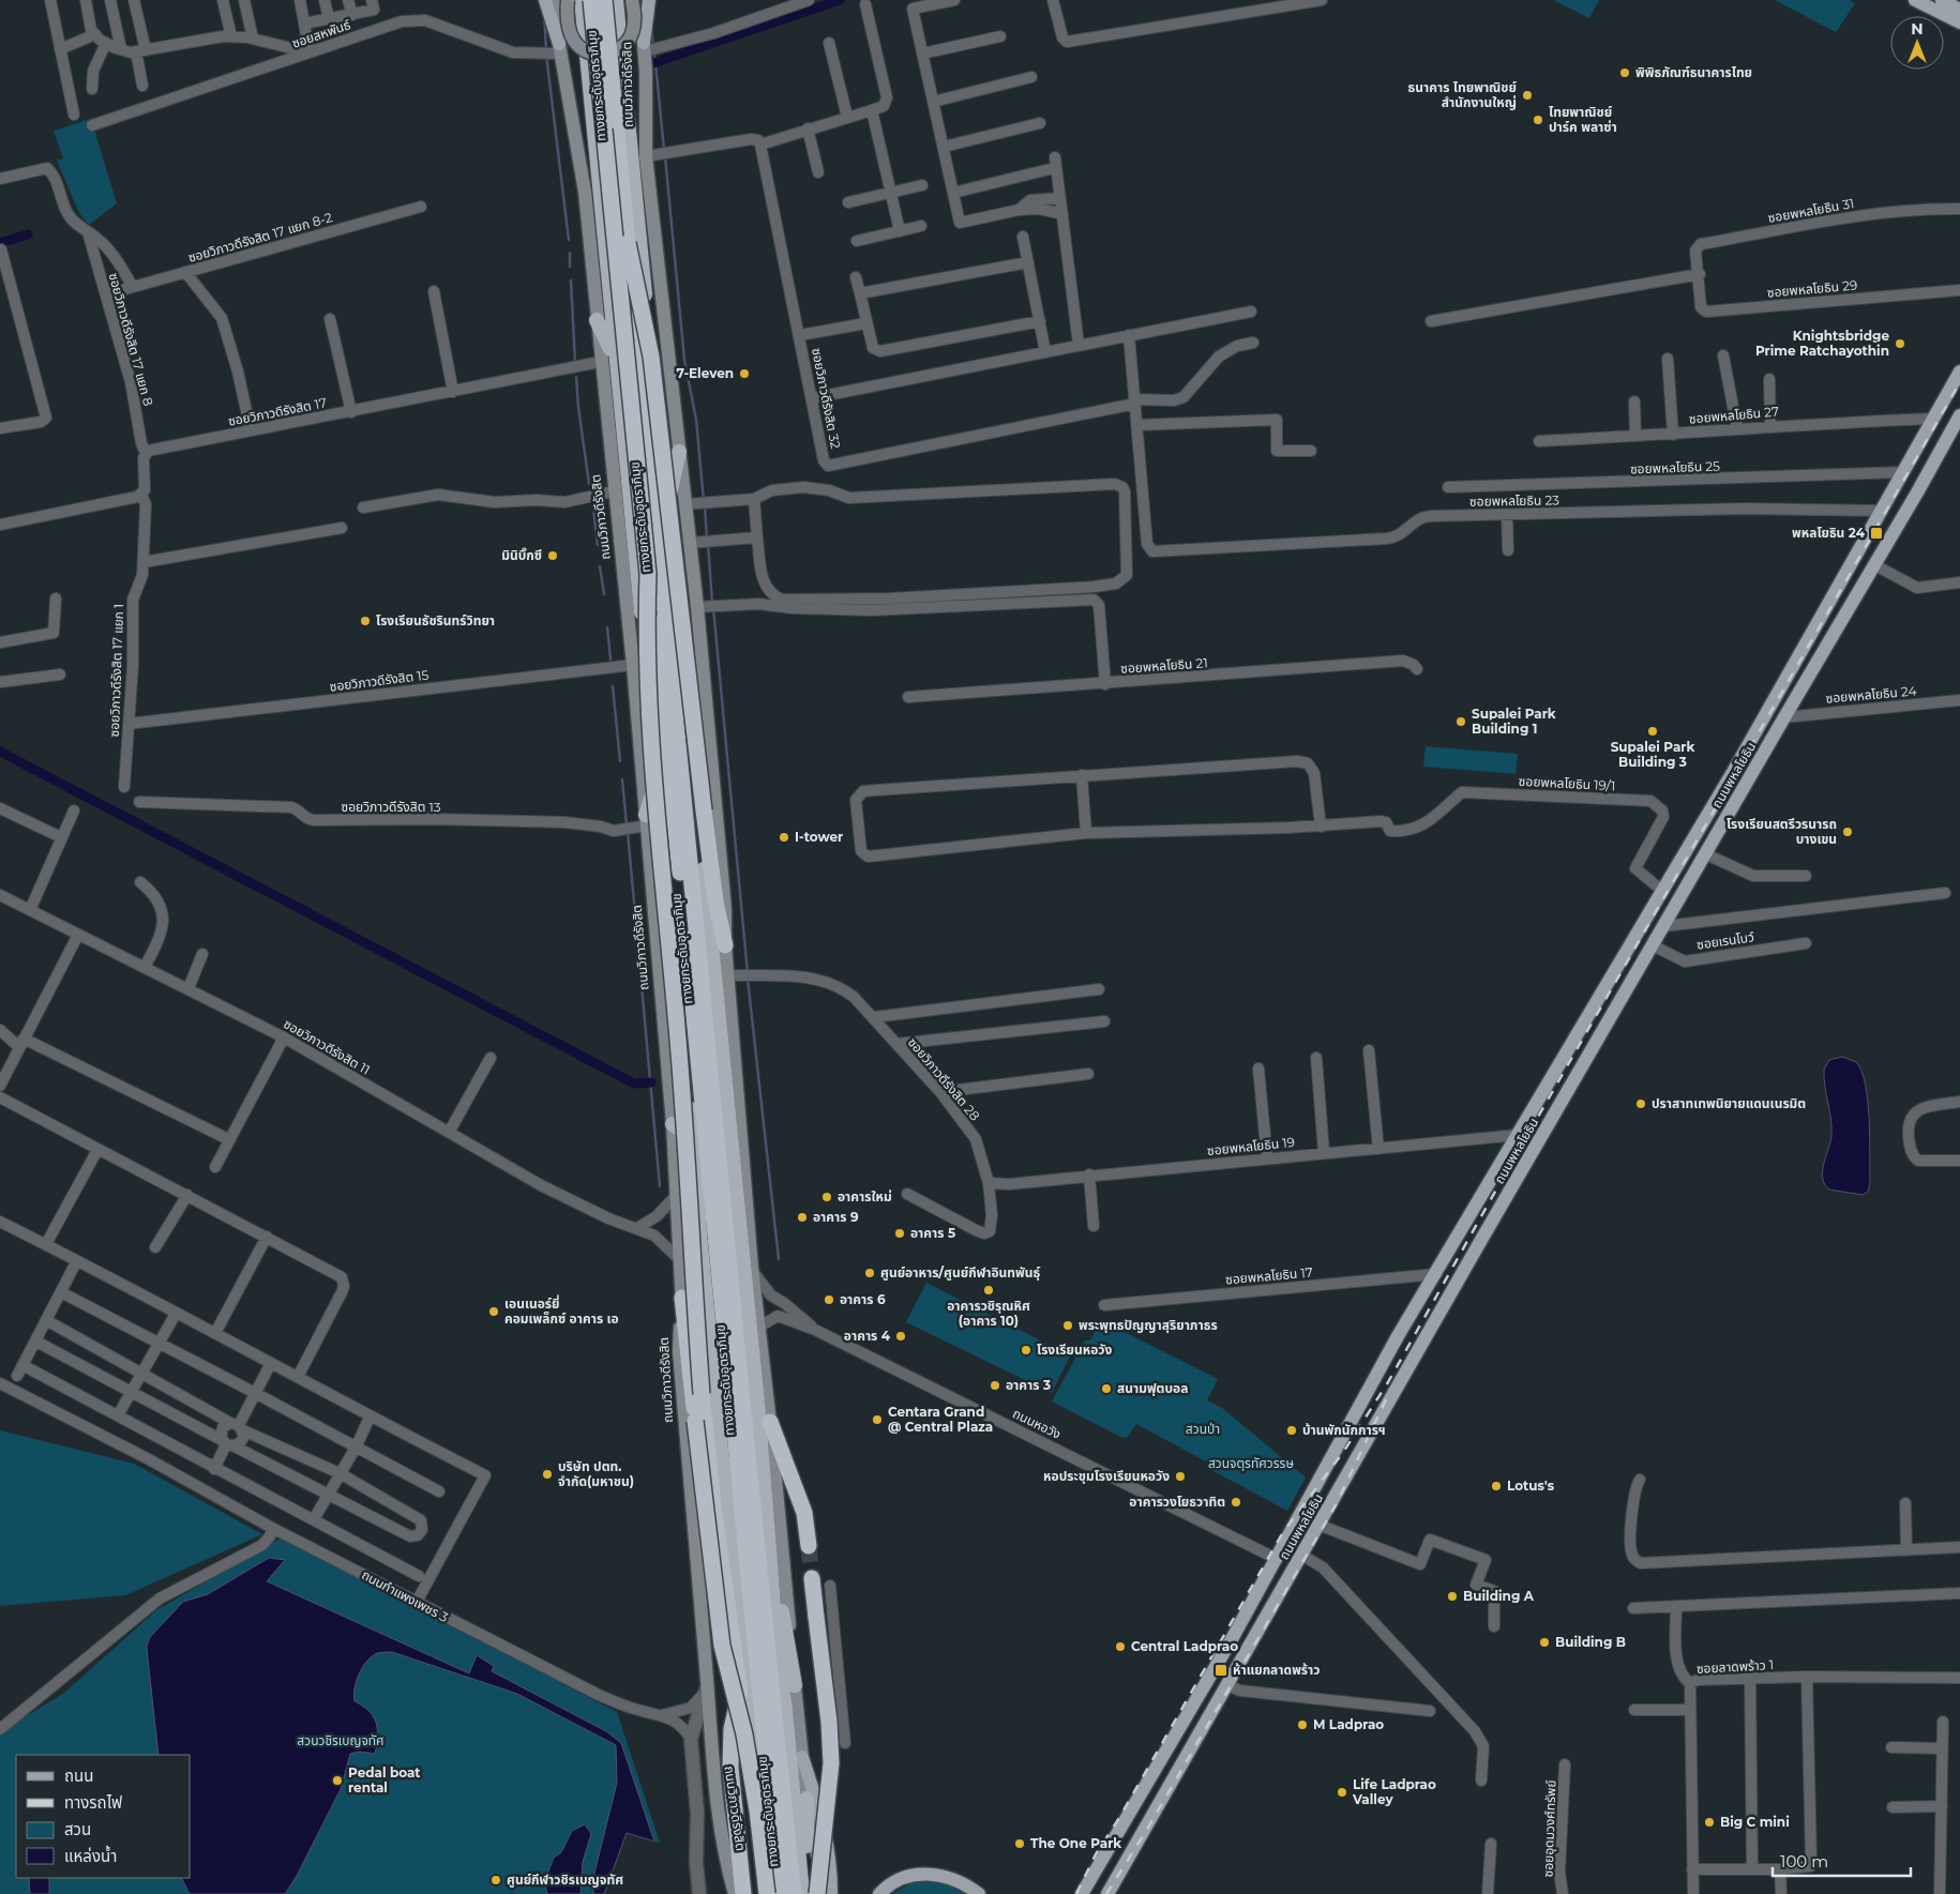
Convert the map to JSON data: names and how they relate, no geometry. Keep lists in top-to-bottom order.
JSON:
{
  "streets": {
    "highway": ["ถนนวิภาวดีรังสิต", "ทางยกระดับอุตราภิมุข"],
    "main road": ["ถนนพหลโยธิน"],
    "street": [
      "ซอยสหพันธ์",
      "ซอยพหลโยธิน 31",
      "ซอยวิภาวดีรังสิต 17 แยก 8-2",
      "ซอยพหลโยธิน 29",
      "ซอยวิภาวดีรังสิต 17 แยก 8",
      "ซอยวิภาวดีรังสิต 32",
      "ซอยวิภาวดีรังสิต 17",
      "ซอยพหลโยธิน 27",
      "ซอยพหลโยธิน 25",
      "ซอยพหลโยธิน 23",
      "ซอยพหลโยธิน 21",
      "ซอยวิภาวดีรังสิต 17 แยก 1",
      "ซอยวิภาวดีรังสิต 15",
      "ซอยพหลโยธิน 24",
      "ซอยพหลโยธิน 19/1",
      "ซอยวิภาวดีรังสิต 13",
      "ซอยเรนโบว์",
      "ซอยวิภาวดีรังสิต 11",
      "ซอยวิภาวดีรังสิต 28",
      "ซอยพหลโยธิน 19",
      "ซอยพหลโยธิน 17",
      "ถนนหอวัง",
      "ถนนกำแพงเพชร 3",
      "ซอยลาดพร้าว 1",
      "ซอยอุดมวงศ์ทรัพย์"
    ]
  },
  "crossings": [
    ["ซอยสหพันธ์", "ถนนวิภาวดีรังสิต"],
    ["ถนนวิภาวดีรังสิต", "ซอยวิภาวดีรังสิต 17"],
    ["ถนนวิภาวดีรังสิต", "ซอยวิภาวดีรังสิต 15"],
    ["ถนนวิภาวดีรังสิต", "ซอยวิภาวดีรังสิต 13"],
    ["ถนนวิภาวดีรังสิต", "ซอยวิภาวดีรังสิต 11"],
    ["ถนนวิภาวดีรังสิต", "ซอยวิภาวดีรังสิต 28"],
    ["ถนนวิภาวดีรังสิต", "ถนนหอวัง"],
    ["ซอยพหลโยธิน 31", "ซอยพหลโยธิน 29"],
    ["ซอยวิภาวดีรังสิต 17 แยก 8-2", "ซอยวิภาวดีรังสิต 17 แยก 8"],
    ["ซอยวิภาวดีรังสิต 17 แยก 8", "ซอยวิภาวดีรังสิต 17"],
    ["ซอยพหลโยธิน 27", "ถนนพหลโยธิน"],
    ["ซอยพหลโยธิน 25", "ถนนพหลโยธิน"],
    ["ซอยพหลโยธิน 23", "ถนนพหลโยธิน"],
    ["ซอยวิภาวดีรังสิต 17 แยก 1", "ซอยวิภาวดีรังสิต 15"],
    ["ซอยพหลโยธิน 24", "ถนนพหลโยธิน"],
    ["ถนนพหลโยธิน", "ซอยพหลโยธิน 19/1"],
    ["ถนนพหลโยธิน", "ซอยเรนโบว์"],
    ["ถนนพหลโยธิน", "ซอยพหลโยธิน 19"],
    ["ถนนพหลโยธิน", "ซอยพหลโยธิน 17"],
    ["ถนนพหลโยธิน", "ถนนหอวัง"],
    ["ซอยวิภาวดีรังสิต 28", "ซอยพหลโยธิน 19"]
  ],
  "parks": ["สวนป่า", "สวนจตุรทัศวรรษ", "สวนวชิรเบญจทัศ"],
  "places": {
    "other": [
      "พิพิธภัณฑ์ธนาคารไทย",
      "ธนาคาร ไทยพาณิชย์ สำนักงานใหญ่",
      "ไทยพาณิชย์ ปาร์ค พลาซ่า",
      "Knightsbridge Prime Ratchayothin",
      "7-Eleven",
      "มินิบิ๊กซี",
      "โรงเรียนธัชรินทร์วิทยา",
      "Supalei Park Building 1",
      "Supalei Park Building 3",
      "โรงเรียนสตรีวรนารถ บางเขน",
      "I-tower",
      "ปราสาทเทพนิยายแดนเนรมิต",
      "อาคารใหม่",
      "อาคาร 9",
      "อาคาร 5",
      "ศูนย์อาหาร/ศูนย์กีฬาอินทพันธุ์",
      "อาคารวชิรุณหิศ (อาคาร 10)",
      "อาคาร 6",
      "เอนเนอร์ยี่ คอมเพล็กซ์ อาคาร เอ",
      "พระพุทธปัญญาสุริยาภาธร",
      "อาคาร 4",
      "โรงเรียนหอวัง",
      "อาคาร 3",
      "สนามฟุตบอล",
      "Centara Grand @ Central Plaza",
      "บ้านพักนักการฯ",
      "บริษัท ปตท. จำกัด(มหาชน)",
      "หอประชุมโรงเรียนหอวัง",
      "Lotus's",
      "อาคารวงโยธวาทิต",
      "Building A",
      "Building B",
      "Central Ladprao",
      "M Ladprao",
      "Pedal boat rental",
      "Life Ladprao Valley",
      "Big C mini",
      "The One Park",
      "ศูนย์กีฬาวชิรเบญจทัศ"
    ],
    "transit": ["พหลโยธิน 24", "ห้าแยกลาดพร้าว"]
  },
  "legend": [
    "ถนน",
    "ทางรถไฟ",
    "สวน",
    "แหล่งน้ำ"
  ],
  "scale_bar": "100 m",
  "north": "top"
}
